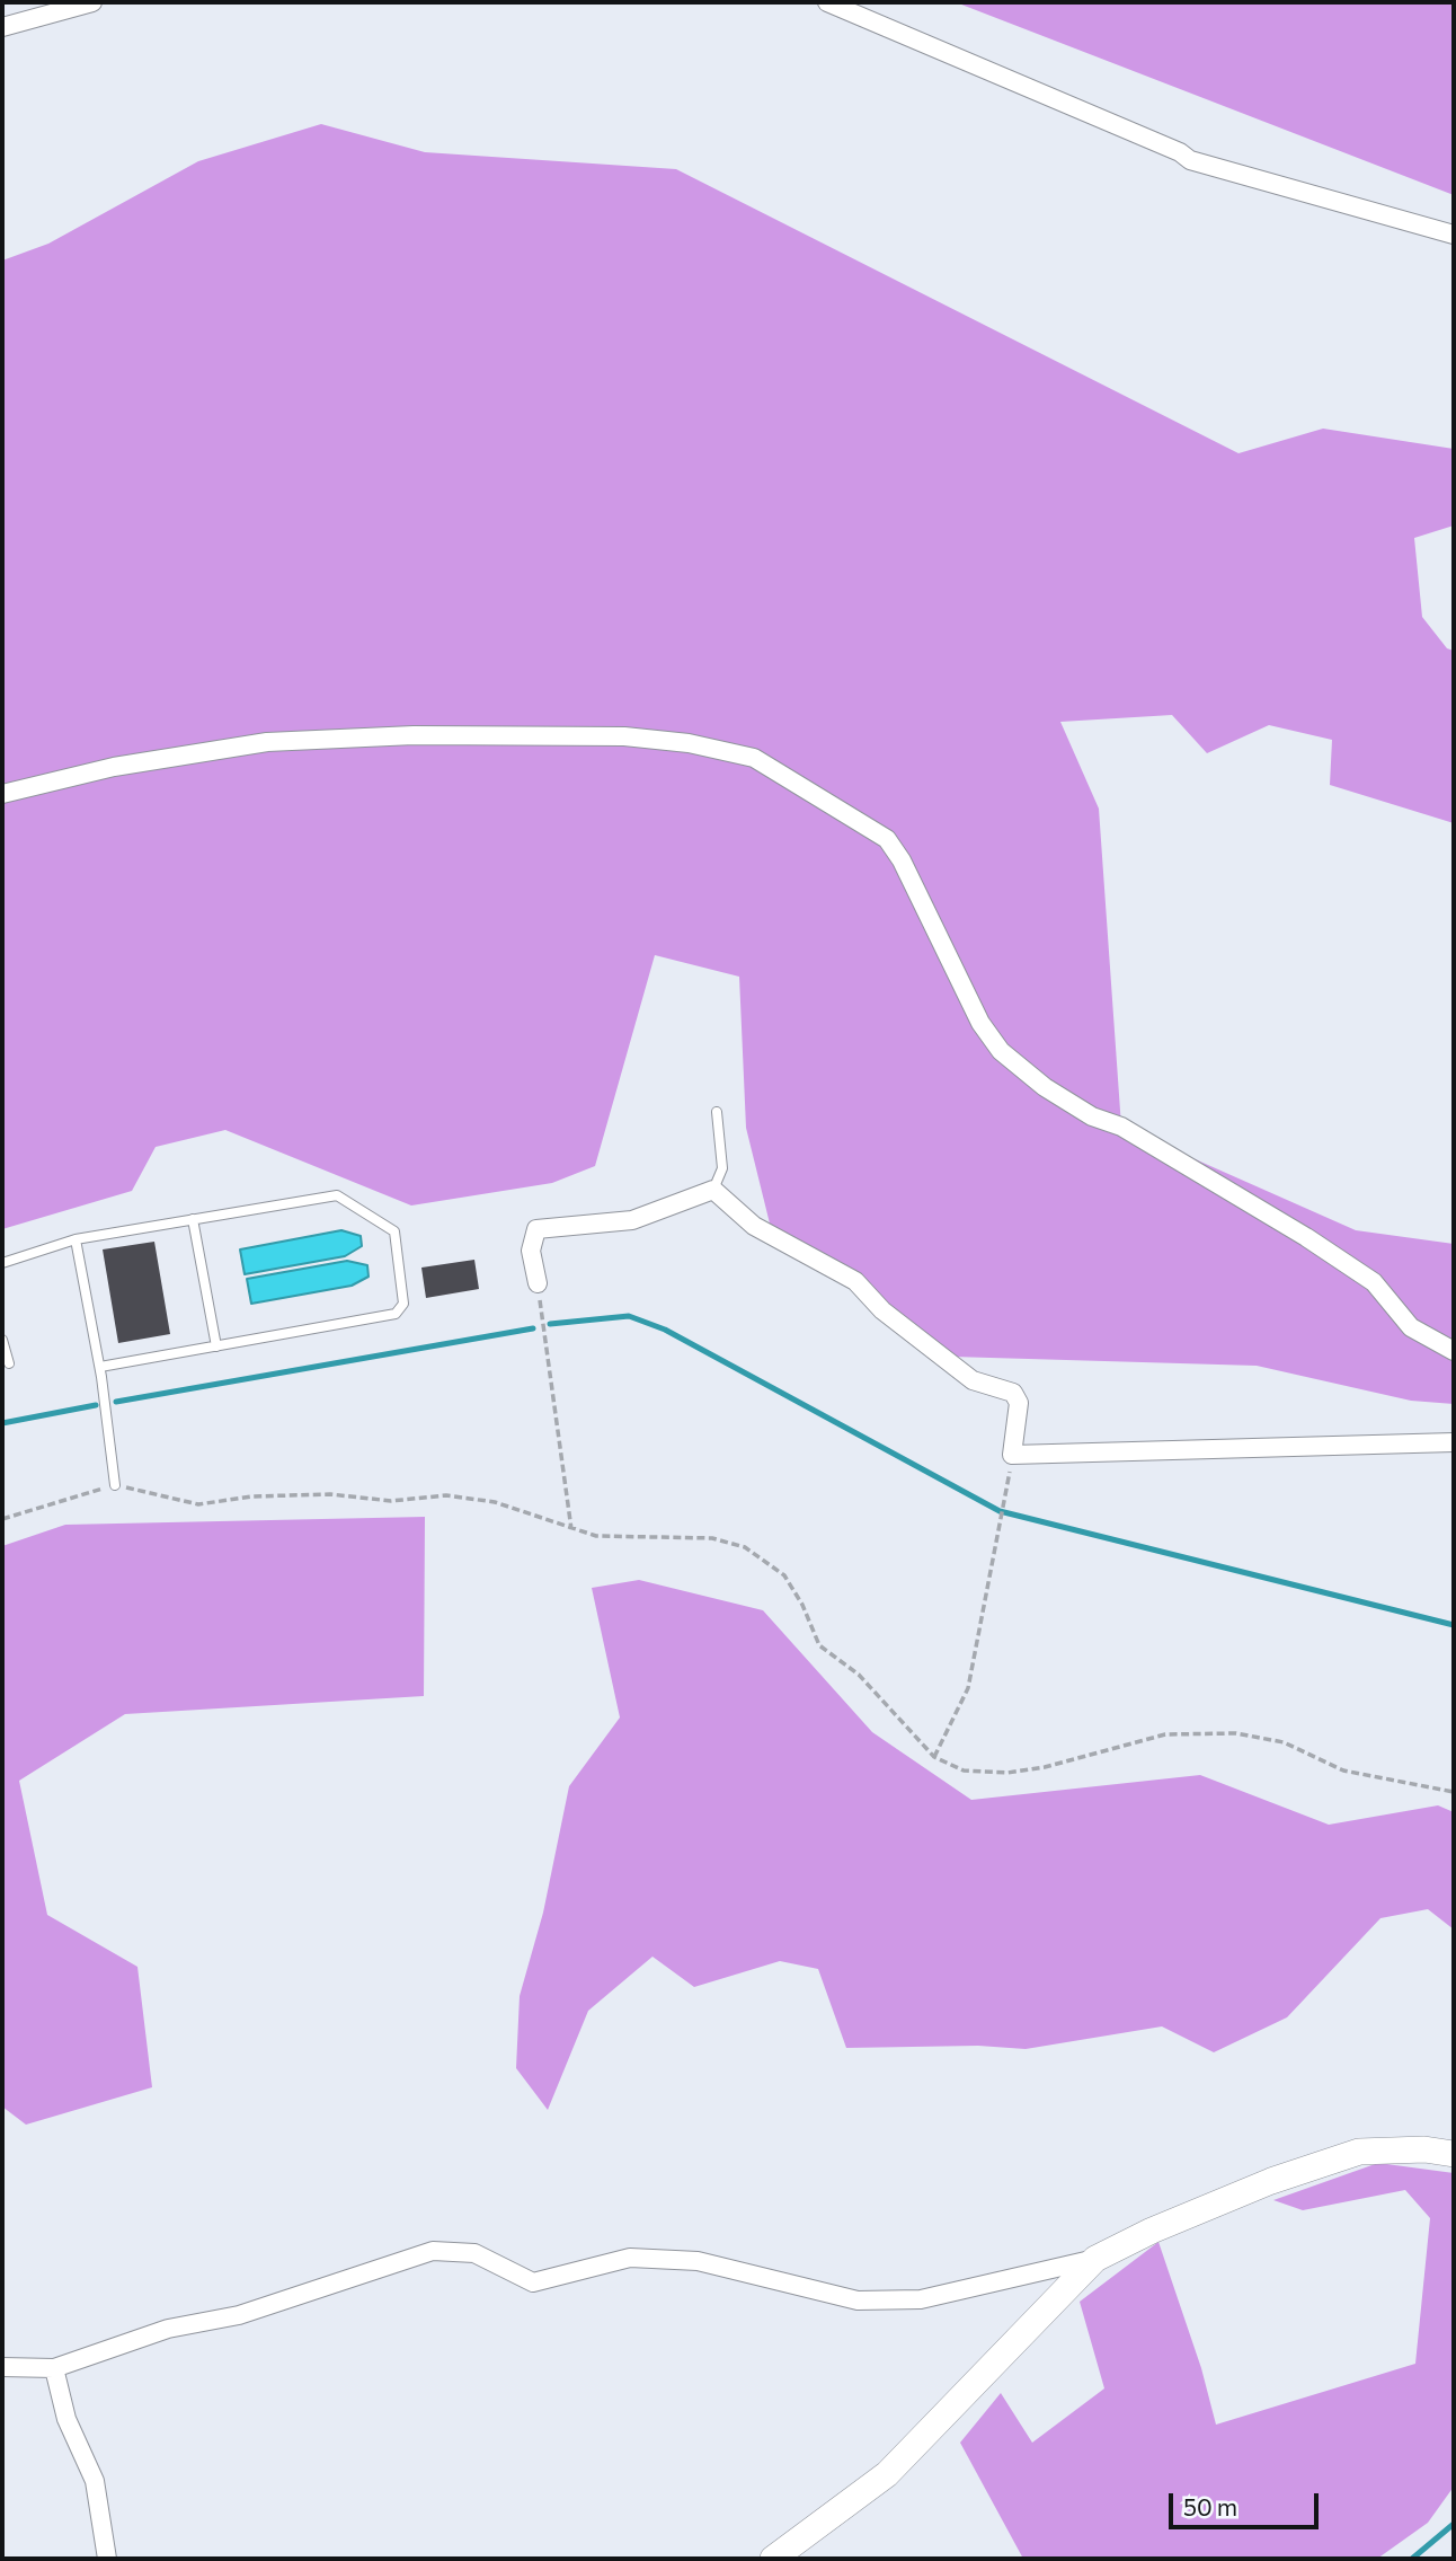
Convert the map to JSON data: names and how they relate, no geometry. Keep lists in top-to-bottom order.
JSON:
{
  "scale_bar": "50 m"
}
